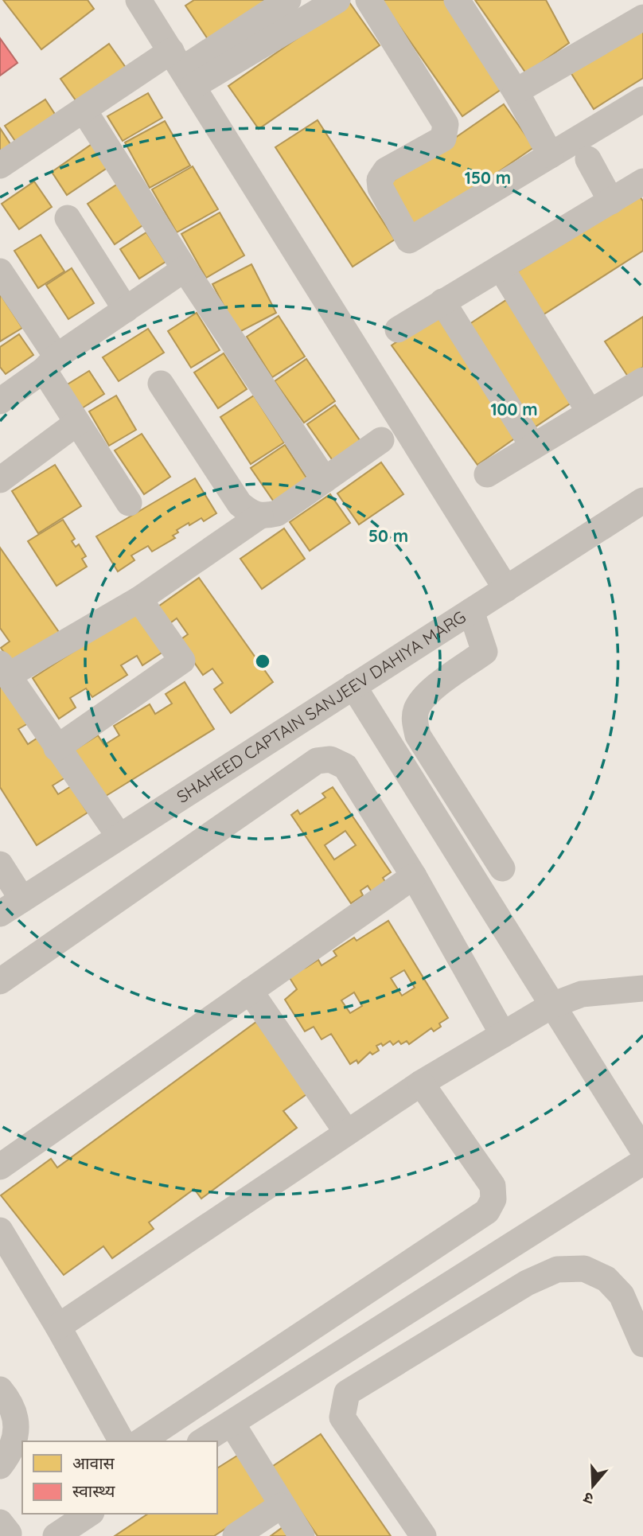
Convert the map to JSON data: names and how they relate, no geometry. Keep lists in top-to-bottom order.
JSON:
{
  "streets": {
    "street": ["SHAHEED CAPTAIN SANJEEV DAHIYA MARG"]
  },
  "legend": ["आवास", "स्वास्थ्य"],
  "north": "bottom",
  "rings": ["150 m", "100 m", "50 m"]
}
